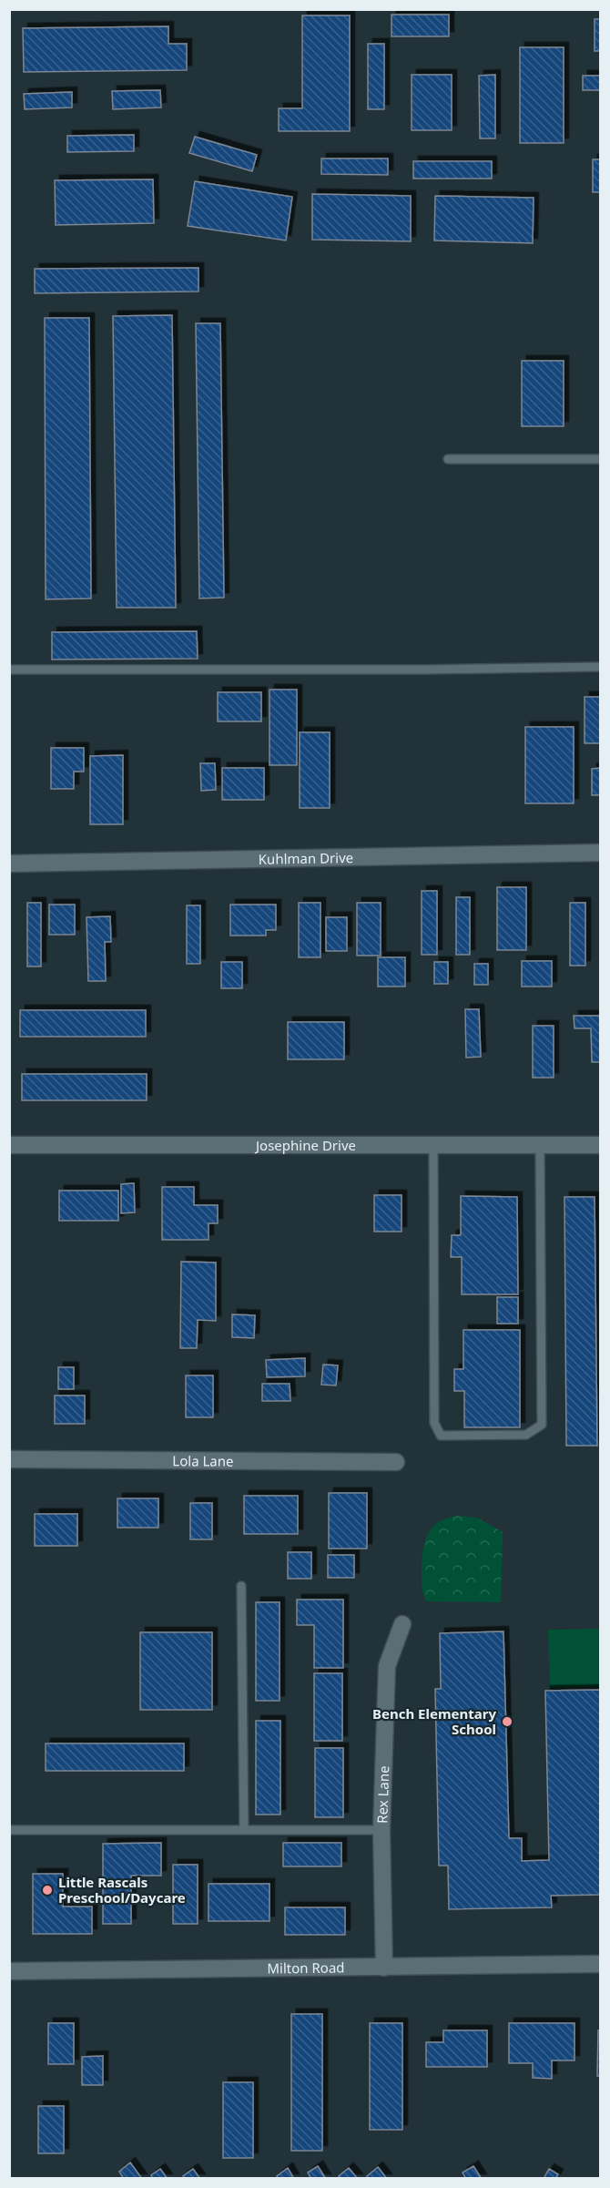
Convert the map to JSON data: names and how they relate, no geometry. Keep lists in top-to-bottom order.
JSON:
{
  "streets": {
    "street": [
      "Kuhlman Drive",
      "Josephine Drive",
      "Lola Lane",
      "Rex Lane",
      "Milton Road"
    ]
  },
  "crossings": [
    ["Rex Lane", "Milton Road"]
  ],
  "places": ["Bench Elementary School", "Little Rascals Preschool/Daycare"]
}
